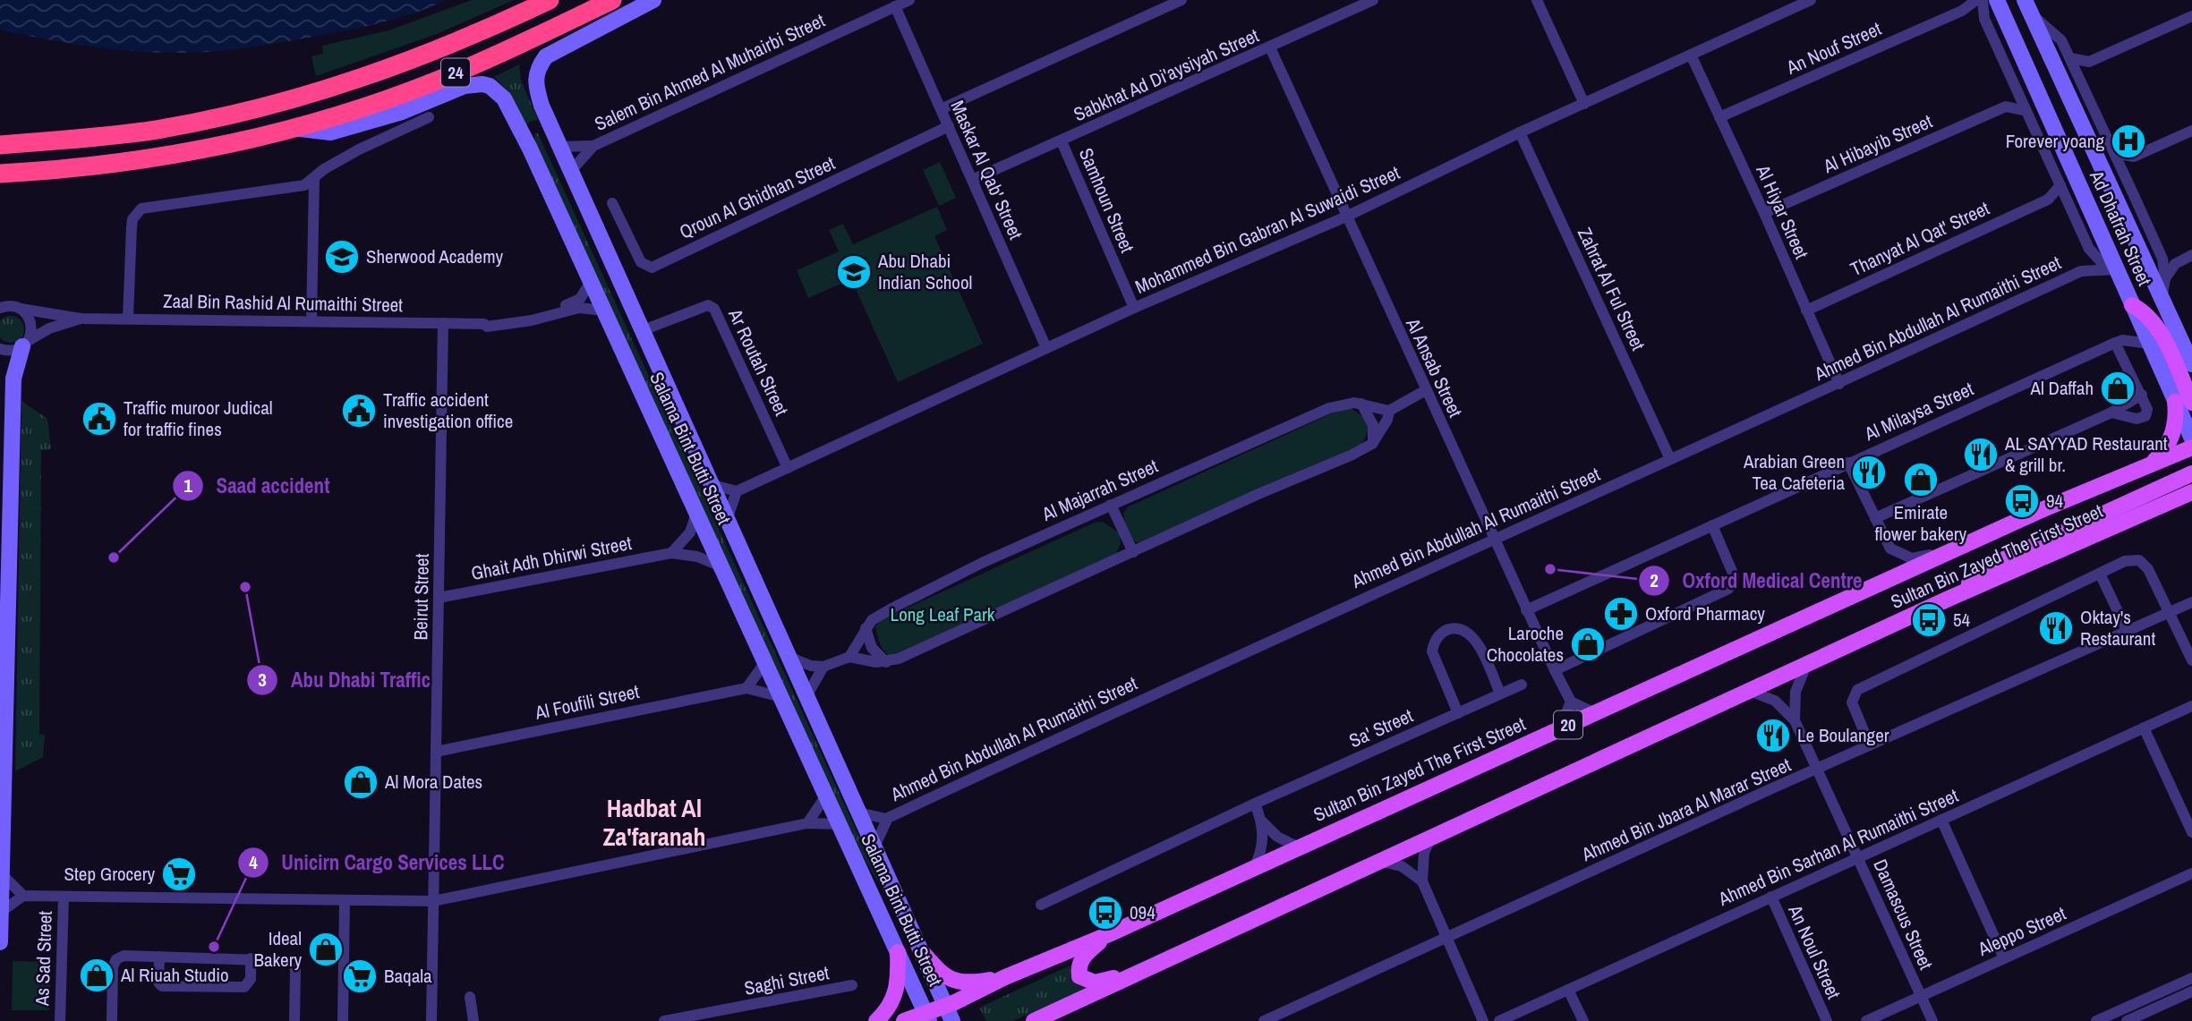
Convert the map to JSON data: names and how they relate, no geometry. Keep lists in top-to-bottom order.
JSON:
{
  "streets": {
    "highway": ["24"],
    "main road": [
      "Ad Dhafrah Street",
      "Salama Bint Butti Street",
      "Sultan Bin Zayed The First Street",
      "20"
    ],
    "street": [
      "An Nouf Street",
      "Salem Bin Ahmed Al Muhairbi Street",
      "Sabkhat Ad Di'aysiyah Street",
      "Al Hibayib Street",
      "Maskar Al Qab' Street",
      "Qroun Al Ghidhan Street",
      "Samhoun Street",
      "Al Hiyar Street",
      "Mohammed Bin Gabran Al Suwaidi Street",
      "Thanyat Al Qat' Street",
      "Zahrat Al Ful Street",
      "Zaal Bin Rashid Al Rumaithi Street",
      "Ahmed Bin Abdullah Al Rumaithi Street",
      "Ar Routah Street",
      "Al Ansab Street",
      "Al Milaysa Street",
      "Al Majarrah Street",
      "Ghait Adh Dhirwi Street",
      "Beirut Street",
      "Al Foufili Street",
      "Sa' Street",
      "Ahmed Bin Jbara Al Marar Street",
      "Ahmed Bin Sarhan Al Rumaithi Street",
      "Damascus Street",
      "Aleppo Street",
      "An Noul Street",
      "As Sad Street",
      "Saghi Street"
    ]
  },
  "crossings": [
    ["An Nouf Street", "Al Hiyar Street"],
    ["24", "Salama Bint Butti Street"],
    ["Salem Bin Ahmed Al Muhairbi Street", "Maskar Al Qab' Street"],
    ["Salem Bin Ahmed Al Muhairbi Street", "Salama Bint Butti Street"],
    ["Sabkhat Ad Di'aysiyah Street", "Maskar Al Qab' Street"],
    ["Sabkhat Ad Di'aysiyah Street", "Samhoun Street"],
    ["Sabkhat Ad Di'aysiyah Street", "Al Ansab Street"],
    ["Al Hibayib Street", "Al Hiyar Street"],
    ["Maskar Al Qab' Street", "Qroun Al Ghidhan Street"],
    ["Maskar Al Qab' Street", "Mohammed Bin Gabran Al Suwaidi Street"],
    ["Samhoun Street", "Mohammed Bin Gabran Al Suwaidi Street"],
    ["Al Hiyar Street", "Mohammed Bin Gabran Al Suwaidi Street"],
    ["Al Hiyar Street", "Thanyat Al Qat' Street"],
    ["Al Hiyar Street", "Ahmed Bin Abdullah Al Rumaithi Street"],
    ["Ad Dhafrah Street", "Ahmed Bin Abdullah Al Rumaithi Street"],
    ["Mohammed Bin Gabran Al Suwaidi Street", "Zahrat Al Ful Street"],
    ["Mohammed Bin Gabran Al Suwaidi Street", "Ar Routah Street"],
    ["Mohammed Bin Gabran Al Suwaidi Street", "Al Ansab Street"],
    ["Zahrat Al Ful Street", "Ahmed Bin Abdullah Al Rumaithi Street"],
    ["Zaal Bin Rashid Al Rumaithi Street", "Salama Bint Butti Street"],
    ["Zaal Bin Rashid Al Rumaithi Street", "Beirut Street"],
    ["Ahmed Bin Abdullah Al Rumaithi Street", "Al Ansab Street"],
    ["Ahmed Bin Abdullah Al Rumaithi Street", "Salama Bint Butti Street"],
    ["Ar Routah Street", "Salama Bint Butti Street"],
    ["Al Ansab Street", "Al Milaysa Street"],
    ["Salama Bint Butti Street", "Sultan Bin Zayed The First Street"],
    ["Salama Bint Butti Street", "Ghait Adh Dhirwi Street"],
    ["Salama Bint Butti Street", "Al Foufili Street"],
    ["Sultan Bin Zayed The First Street", "Damascus Street"],
    ["Ghait Adh Dhirwi Street", "Beirut Street"],
    ["Beirut Street", "Al Foufili Street"],
    ["Ahmed Bin Jbara Al Marar Street", "Damascus Street"],
    ["Ahmed Bin Sarhan Al Rumaithi Street", "Damascus Street"],
    ["Ahmed Bin Sarhan Al Rumaithi Street", "An Noul Street"],
    ["Damascus Street", "Aleppo Street"]
  ],
  "districts": ["Hadbat Al Za'faranah"],
  "parks": ["Long Leaf Park"],
  "places": {
    "hospital": ["Forever yoang"],
    "school or university": ["Sherwood Academy", "Abu Dhabi Indian School"],
    "shop": [
      "Al Daffah",
      "Emirate flower bakery",
      "Laroche Chocolates",
      "Al Mora Dates",
      "Ideal Bakery",
      "Al Riuah Studio"
    ],
    "public building": ["Traffic accident investigation office", "Traffic muroor Judical for traffic fines"],
    "restaurant": [
      "AL SAYYAD Restaurant & grill br.",
      "Arabian Green Tea Cafeteria",
      "Oktay's Restaurant",
      "Le Boulanger"
    ],
    "bus stop": ["94", "54", "094"],
    "other": [
      "Saad accident",
      "Oxford Medical Centre",
      "Abu Dhabi Traffic",
      "Unicirn Cargo Services LLC"
    ],
    "pharmacy": ["Oxford Pharmacy"],
    "supermarket": ["Step Grocery", "Baqala"]
  }
}
